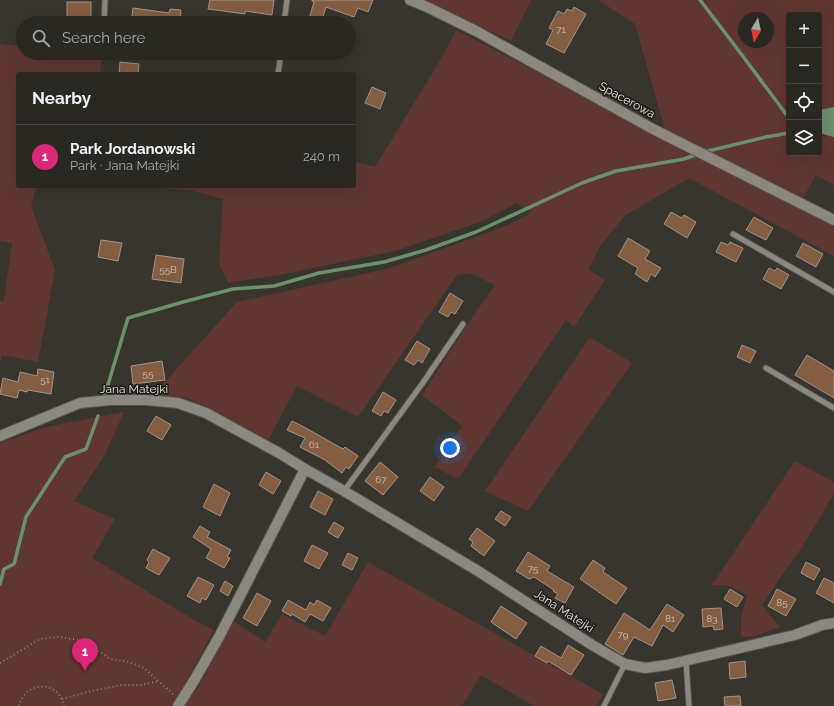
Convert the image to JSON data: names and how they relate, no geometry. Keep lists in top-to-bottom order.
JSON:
{
  "streets": {
    "street": ["Spacerowa", "Jana Matejki"]
  },
  "house_numbers": [
    "71",
    "55B",
    "55",
    "51",
    "61",
    "67",
    "75",
    "85",
    "81",
    "83",
    "79"
  ],
  "north": "bottom",
  "page": {
    "map_buttons": ["+", "−"],
    "search": "Search here",
    "heading": "Nearby",
    "list": [
      {
        "mark": "1",
        "name": "Park Jordanowski",
        "note": "Park · Jana Matejki",
        "value": "240 m"
      }
    ],
    "pins": "1"
  }
}
